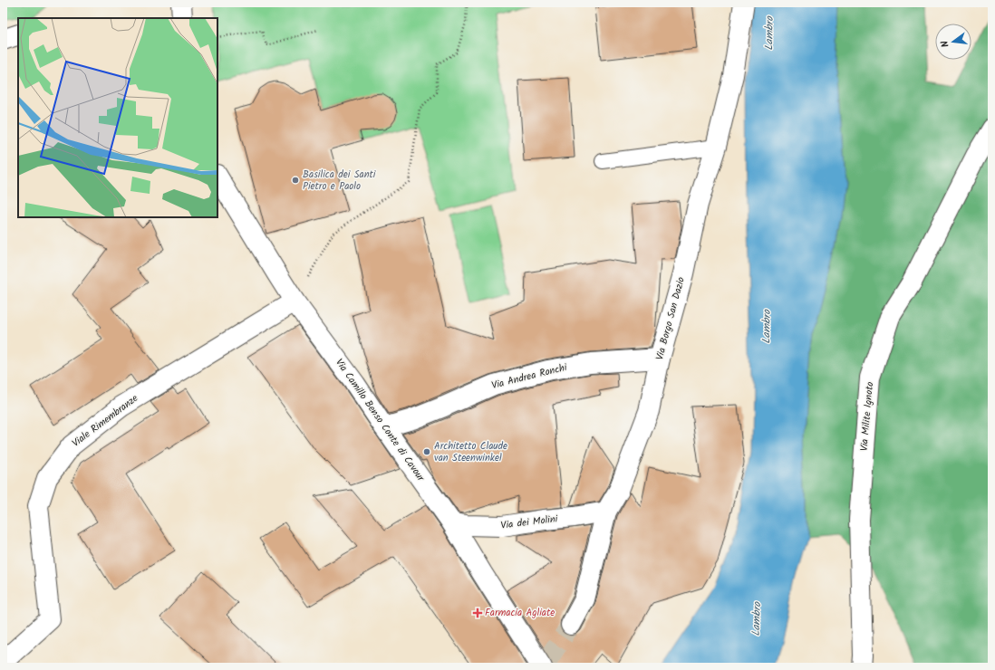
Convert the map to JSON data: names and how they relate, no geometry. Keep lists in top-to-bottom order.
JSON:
{
  "streets": {
    "street": [
      "Via Borgo San Dazio",
      "Via Andrea Ronchi",
      "Via Milite Ignoto",
      "Via Camillo Benso Conte di Cavour",
      "Viale Rimembranze",
      "Via dei Molini"
    ]
  },
  "crossings": [
    ["Via Borgo San Dazio", "Via Andrea Ronchi"],
    ["Via Borgo San Dazio", "Via dei Molini"],
    ["Via Andrea Ronchi", "Via Camillo Benso Conte di Cavour"],
    ["Via Camillo Benso Conte di Cavour", "Viale Rimembranze"],
    ["Via Camillo Benso Conte di Cavour", "Via dei Molini"]
  ],
  "water": ["Lambro"],
  "places": {
    "other": ["Basilica dei Santi Pietro e Paolo", "Architetto Claude van Steenwinkel"],
    "health": ["Farmacia Agliate"]
  },
  "north": "left"
}
